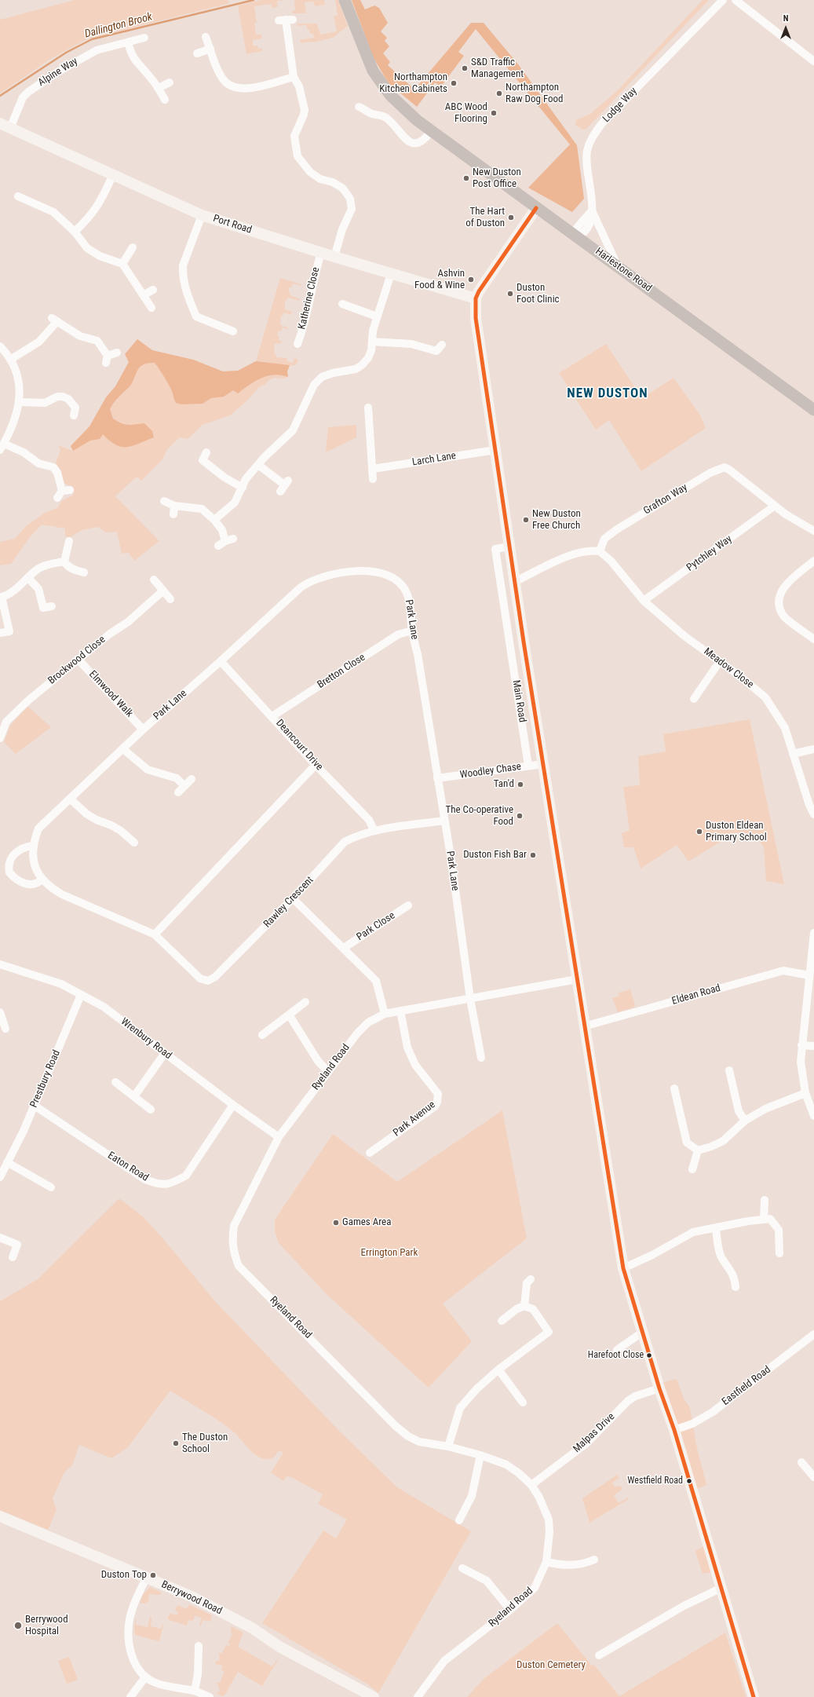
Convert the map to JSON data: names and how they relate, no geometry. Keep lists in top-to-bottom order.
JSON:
{
  "streets": {
    "main road": ["Harlestone Road"],
    "street": [
      "Alpine Way",
      "Lodge Way",
      "Port Road",
      "Katherine Close",
      "Larch Lane",
      "Grafton Way",
      "Pytchley Way",
      "Park Lane",
      "Brockwood Close",
      "Meadow Close",
      "Bretton Close",
      "Elmwood Walk",
      "Main Road",
      "Deancourt Drive",
      "Woodley Chase",
      "Rawley Crescent",
      "Park Close",
      "Eldean Road",
      "Wrenbury Road",
      "Ryeland Road",
      "Prestbury Road",
      "Park Avenue",
      "Eaton Road",
      "Eastfield Road",
      "Malpas Drive",
      "Berrywood Road"
    ]
  },
  "crossings": [
    ["Alpine Way", "Port Road"],
    ["Port Road", "Katherine Close"],
    ["Port Road", "Main Road"],
    ["Larch Lane", "Main Road"],
    ["Grafton Way", "Pytchley Way"],
    ["Grafton Way", "Meadow Close"],
    ["Pytchley Way", "Meadow Close"],
    ["Park Lane", "Bretton Close"],
    ["Park Lane", "Elmwood Walk"],
    ["Park Lane", "Deancourt Drive"],
    ["Park Lane", "Woodley Chase"],
    ["Park Lane", "Rawley Crescent"],
    ["Park Lane", "Ryeland Road"],
    ["Brockwood Close", "Elmwood Walk"],
    ["Bretton Close", "Deancourt Drive"],
    ["Main Road", "Woodley Chase"],
    ["Main Road", "Eldean Road"],
    ["Main Road", "Ryeland Road"],
    ["Main Road", "Eastfield Road"],
    ["Main Road", "Malpas Drive"],
    ["Deancourt Drive", "Rawley Crescent"],
    ["Wrenbury Road", "Ryeland Road"],
    ["Wrenbury Road", "Prestbury Road"],
    ["Wrenbury Road", "Eaton Road"],
    ["Ryeland Road", "Park Avenue"],
    ["Ryeland Road", "Malpas Drive"],
    ["Prestbury Road", "Eaton Road"]
  ],
  "districts": ["NEW DUSTON"],
  "water": ["Dallington Brook"],
  "parks": ["Errington Park", "Duston Cemetery"],
  "places": [
    "S&D Traffic Management",
    "Northampton Kitchen Cabinets",
    "Northampton Raw Dog Food",
    "ABC Wood Flooring",
    "New Duston Post Office",
    "The Hart of Duston",
    "Ashvin Food & Wine",
    "Duston Foot Clinic",
    "New Duston Free Church",
    "Tan'd",
    "The Co-operative Food",
    "Duston Eldean Primary School",
    "Duston Fish Bar",
    "Games Area",
    "Harefoot Close",
    "The Duston School",
    "Westfield Road",
    "Duston Top",
    "Berrywood Hospital"
  ],
  "north": "top"
}
